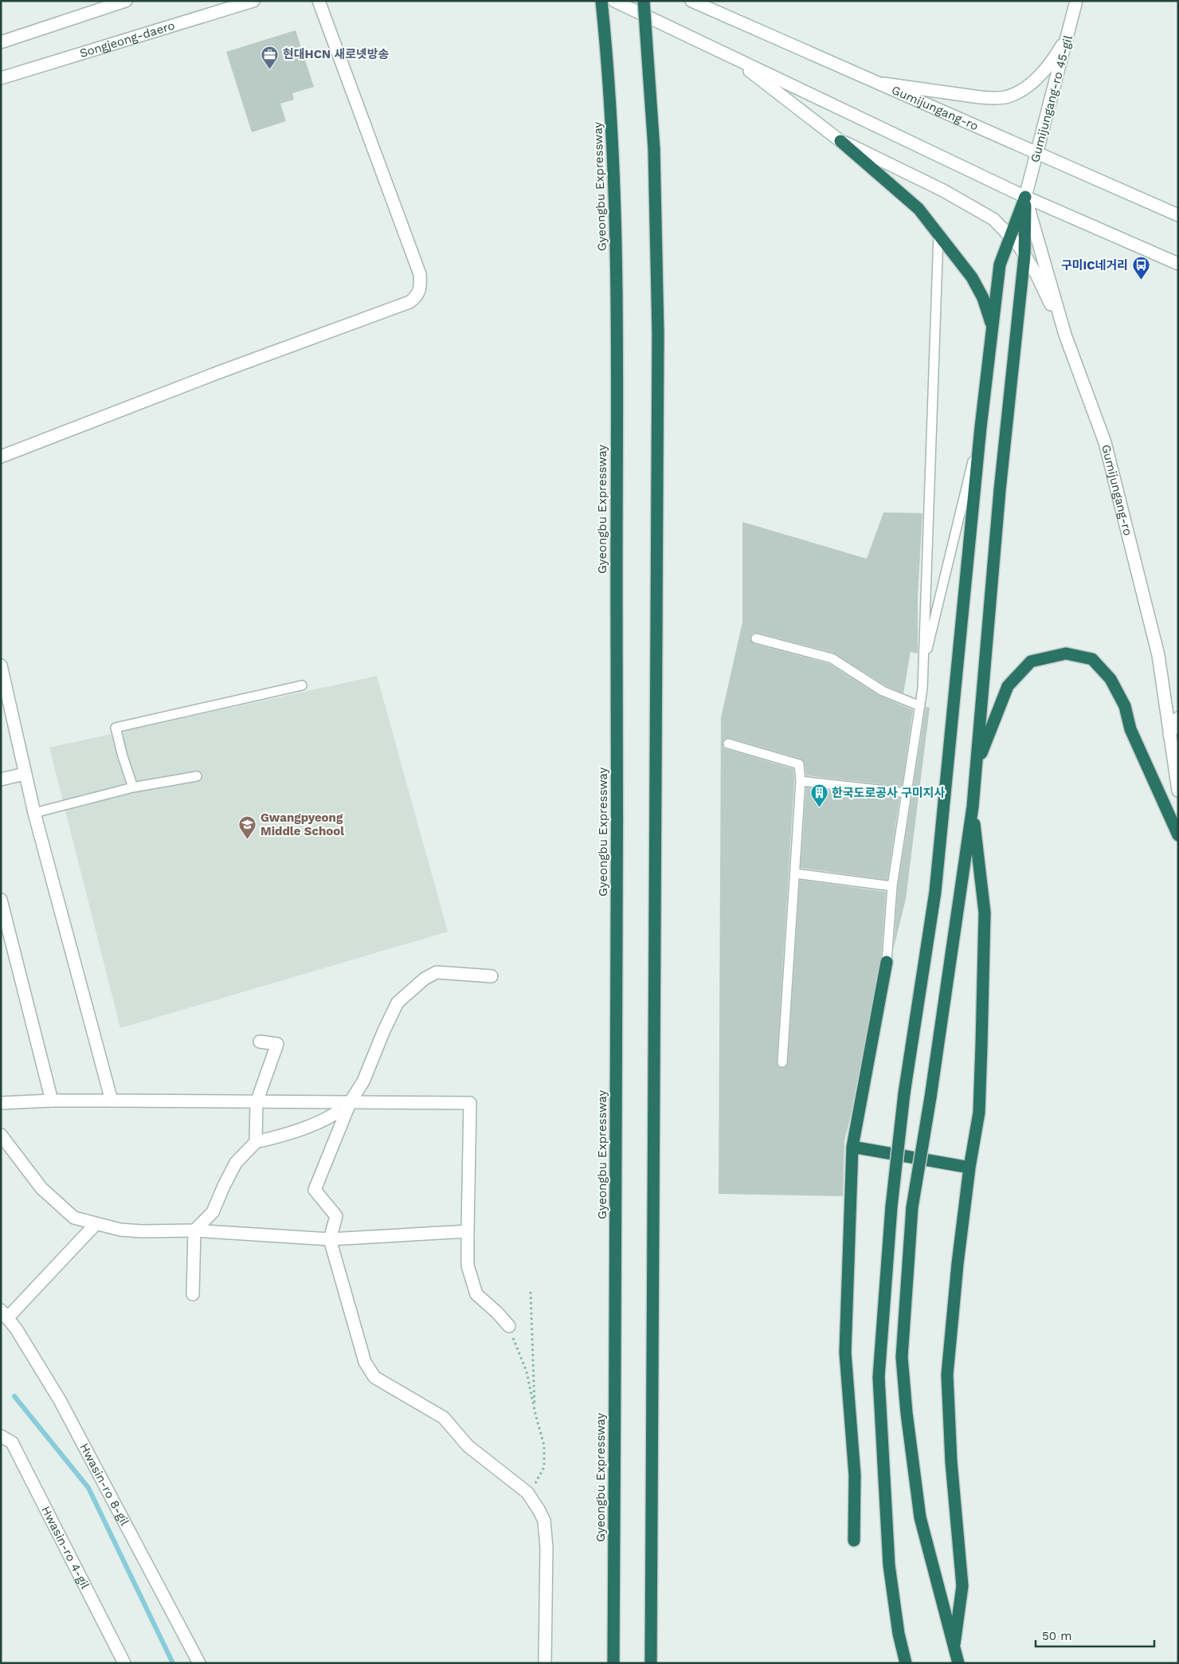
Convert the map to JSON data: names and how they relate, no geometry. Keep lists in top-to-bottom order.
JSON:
{
  "streets": {
    "highway": ["Gyeongbu Expressway"],
    "street": [
      "Songjeong-daero",
      "Gumijungang-ro 45-gil",
      "Gumijungang-ro",
      "Hwasin-ro 8-gil",
      "Hwasin-ro 4-gil"
    ]
  },
  "crossings": [
    ["Gumijungang-ro 45-gil", "Gumijungang-ro"]
  ],
  "places": {
    "office": ["현대HCN 새로넷방송"],
    "bus stop": ["구미IC네거리"],
    "building": ["한국도로공사 구미지사"],
    "school or university": ["Gwangpyeong Middle School"]
  },
  "scale_bar": "50 m"
}
